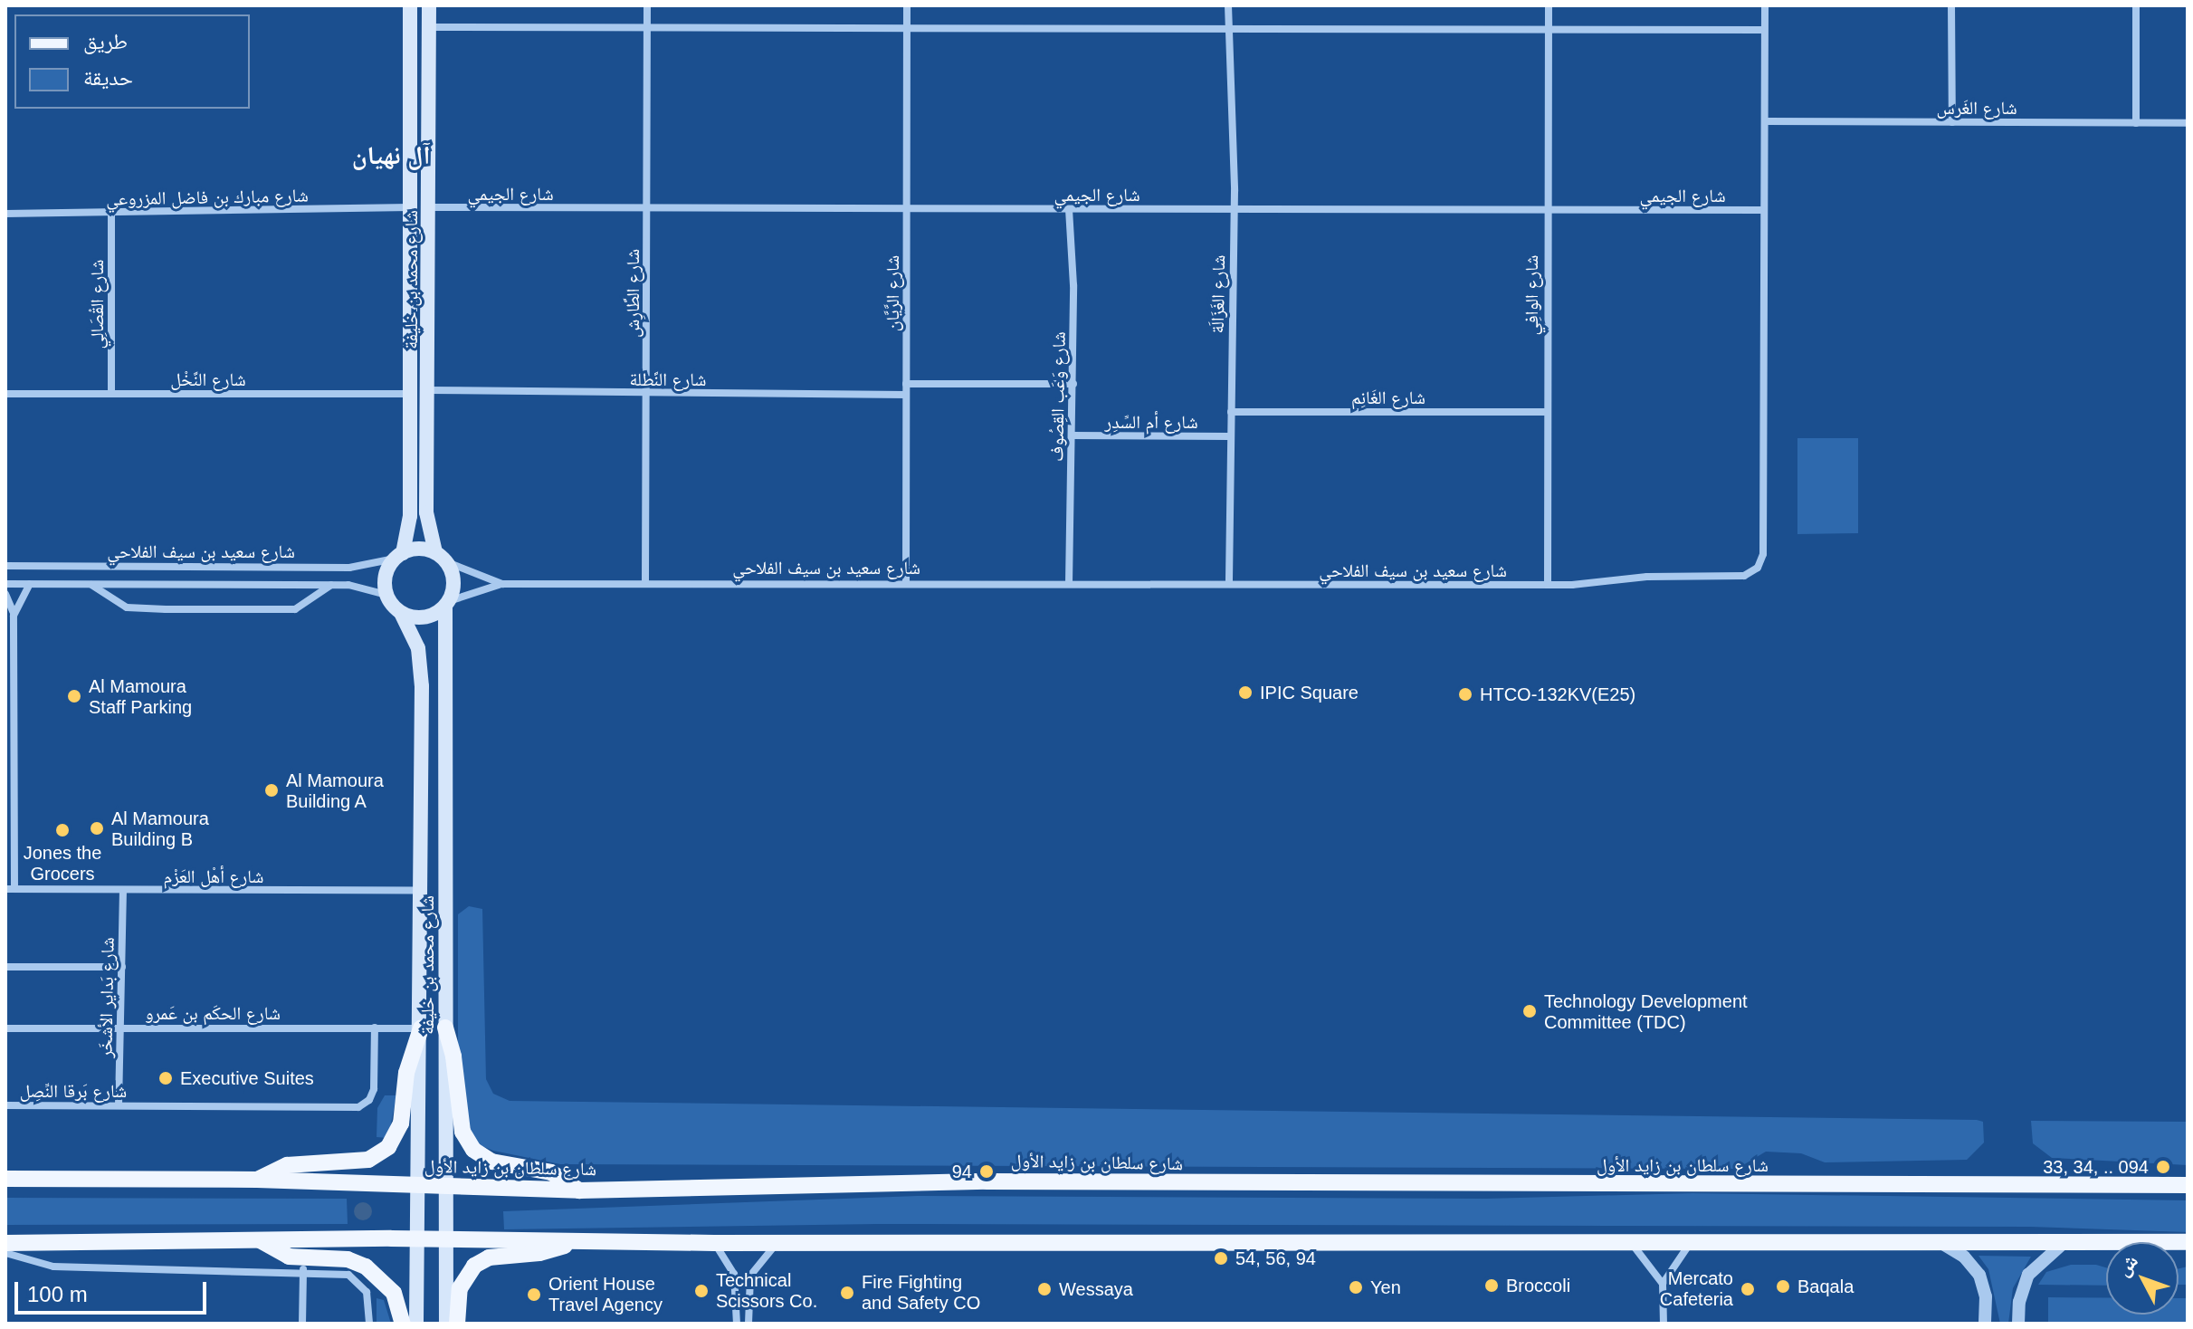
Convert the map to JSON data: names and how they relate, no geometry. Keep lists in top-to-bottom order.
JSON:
{
  "streets": {
    "main road": ["شارع محمد بن خليفة", "شارع سلطان بن زايد الأول"],
    "street": [
      "شارع الغَرس",
      "شارع الجيمي",
      "شارع مبارك بن فاضل المزروعي",
      "شارع الطَّارِش",
      "شارع الرَّيَّان",
      "شارع الغَزَالَة",
      "شارع الوافِي",
      "شارع القْصَالِي",
      "شارع النَّخْل",
      "شارع النَّطلة",
      "شارع وَعَب القِصُوف",
      "شارع الغَانِم",
      "شارع أم السِّدِر",
      "شارع سعيد بن سيف الفلاحي",
      "شارع أهْل العَزْم",
      "شارع بَداير الأشخَر",
      "شارع الحكَم بن عَمرو",
      "شارع بَرقا النِّصِل"
    ]
  },
  "crossings": [
    ["شارع الغَرس", "شارع سعيد بن سيف الفلاحي"],
    ["شارع الجيمي", "شارع محمد بن خليفة"],
    ["شارع الجيمي", "شارع الطَّارِش"],
    ["شارع الجيمي", "شارع الرَّيَّان"],
    ["شارع الجيمي", "شارع الغَزَالَة"],
    ["شارع الجيمي", "شارع الوافِي"],
    ["شارع الجيمي", "شارع وَعَب القِصُوف"],
    ["شارع الجيمي", "شارع سعيد بن سيف الفلاحي"],
    ["شارع مبارك بن فاضل المزروعي", "شارع محمد بن خليفة"],
    ["شارع مبارك بن فاضل المزروعي", "شارع القْصَالِي"],
    ["شارع محمد بن خليفة", "شارع النَّخْل"],
    ["شارع محمد بن خليفة", "شارع النَّطلة"],
    ["شارع محمد بن خليفة", "شارع سعيد بن سيف الفلاحي"],
    ["شارع محمد بن خليفة", "شارع أهْل العَزْم"],
    ["شارع محمد بن خليفة", "شارع الحكَم بن عَمرو"],
    ["شارع محمد بن خليفة", "شارع سلطان بن زايد الأول"],
    ["شارع الطَّارِش", "شارع النَّطلة"],
    ["شارع الطَّارِش", "شارع سعيد بن سيف الفلاحي"],
    ["شارع الرَّيَّان", "شارع النَّطلة"],
    ["شارع الرَّيَّان", "شارع سعيد بن سيف الفلاحي"],
    ["شارع الغَزَالَة", "شارع الغَانِم"],
    ["شارع الغَزَالَة", "شارع أم السِّدِر"],
    ["شارع الغَزَالَة", "شارع سعيد بن سيف الفلاحي"],
    ["شارع الوافِي", "شارع الغَانِم"],
    ["شارع الوافِي", "شارع سعيد بن سيف الفلاحي"],
    ["شارع القْصَالِي", "شارع النَّخْل"],
    ["شارع وَعَب القِصُوف", "شارع أم السِّدِر"],
    ["شارع وَعَب القِصُوف", "شارع سعيد بن سيف الفلاحي"],
    ["شارع أهْل العَزْم", "شارع بَداير الأشخَر"],
    ["شارع بَداير الأشخَر", "شارع الحكَم بن عَمرو"],
    ["شارع بَداير الأشخَر", "شارع بَرقا النِّصِل"],
    ["شارع الحكَم بن عَمرو", "شارع بَرقا النِّصِل"]
  ],
  "districts": ["آل نهيان"],
  "places": [
    "IPIC Square",
    "HTCO-132KV(E25)",
    "Al Mamoura Staff Parking",
    "Al Mamoura Building A",
    "Al Mamoura Building B",
    "Jones the Grocers",
    "Technology Development Committee (TDC)",
    "Executive Suites",
    "33, 34, .. 094",
    "94",
    "54, 56, 94",
    "Broccoli",
    "Baqala",
    "Yen",
    "Wessaya",
    "Mercato Cafeteria",
    "Technical Scissors Co.",
    "Fire Fighting and Safety CO",
    "Orient House Travel Agency"
  ],
  "legend": ["طريق", "حديقة"],
  "scale_bar": "100 m",
  "north": "top left"
}
